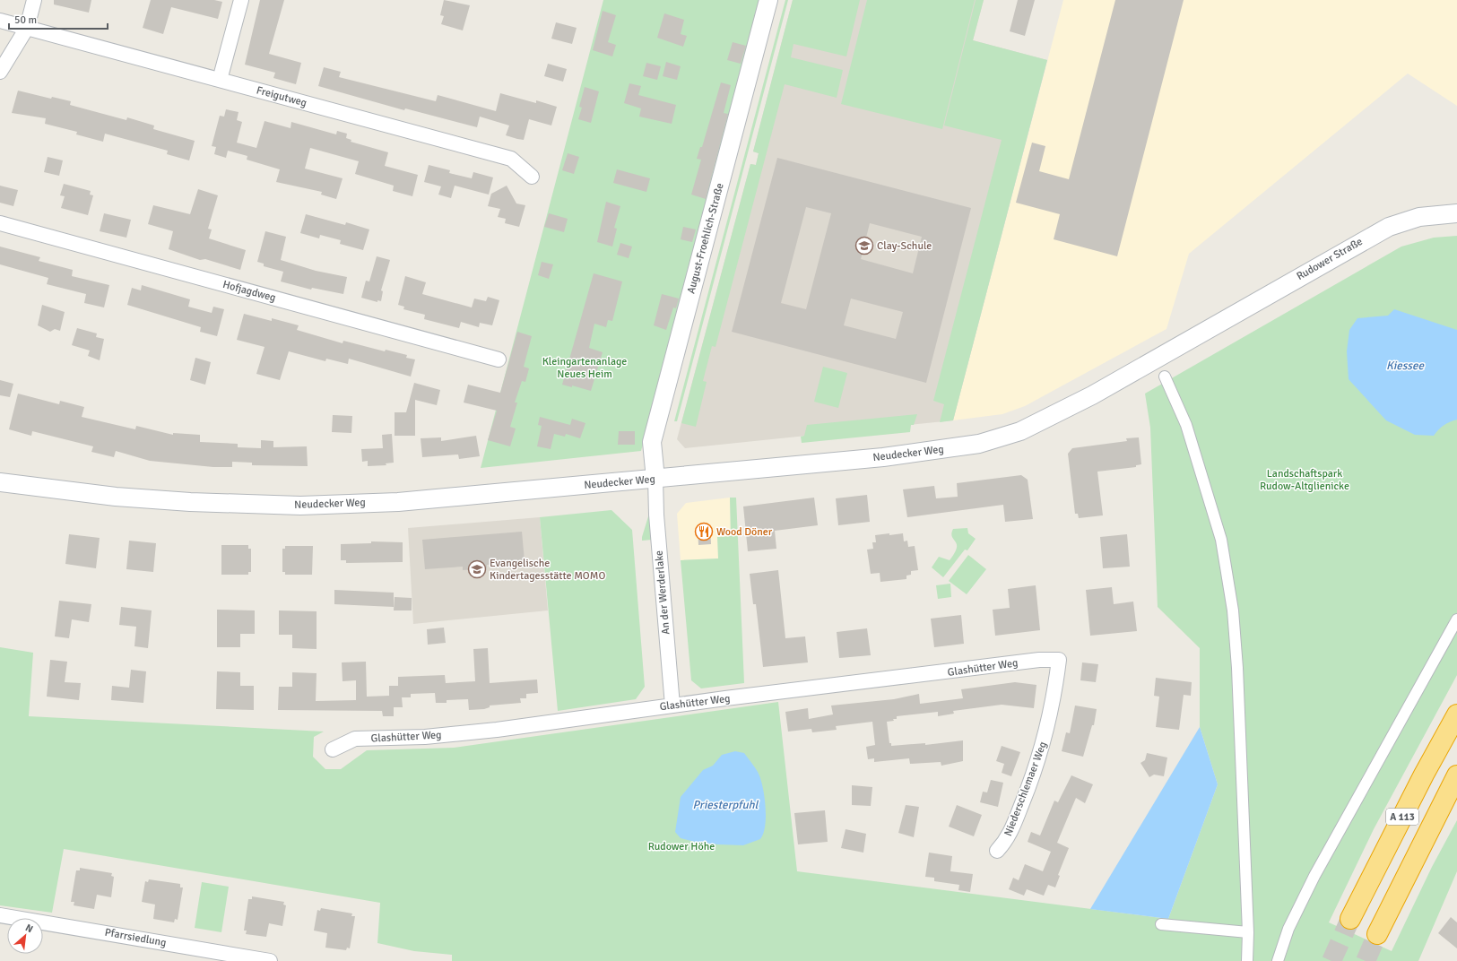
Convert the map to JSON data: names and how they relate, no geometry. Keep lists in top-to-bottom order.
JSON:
{
  "streets": {
    "highway": ["A 113"],
    "street": [
      "Freigutweg",
      "August-Froehlich-Straße",
      "Rudower Straße",
      "Hofjagdweg",
      "Neudecker Weg",
      "An der Werderlake",
      "Glashütter Weg",
      "Niederschlemaer Weg",
      "Pfarrsiedlung"
    ]
  },
  "crossings": [
    ["August-Froehlich-Straße", "Neudecker Weg"],
    ["August-Froehlich-Straße", "An der Werderlake"],
    ["Rudower Straße", "Neudecker Weg"],
    ["Neudecker Weg", "An der Werderlake"],
    ["An der Werderlake", "Glashütter Weg"],
    ["Glashütter Weg", "Niederschlemaer Weg"]
  ],
  "water": ["Kiessee", "Priesterpfuhl"],
  "parks": ["Kleingartenanlage Neues Heim", "Landschaftspark Rudow-Altglienicke", "Rudower Höhe"],
  "places": {
    "school or university": ["Clay-Schule", "Evangelische Kindertagesstätte MOMO"],
    "restaurant": ["Wood Döner"]
  },
  "scale_bar": "50 m",
  "north": "top right"
}
